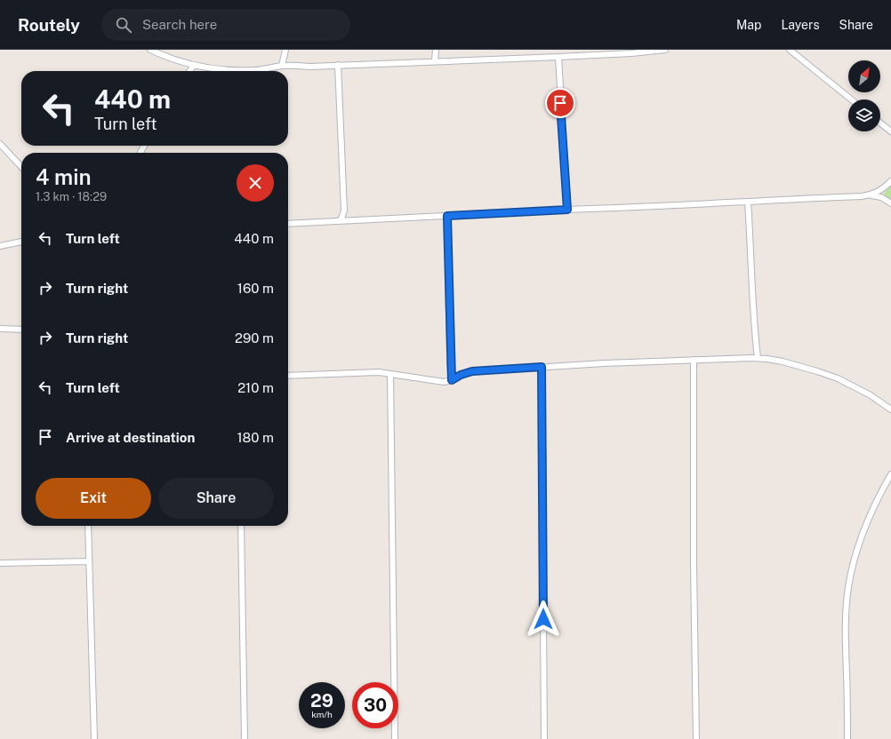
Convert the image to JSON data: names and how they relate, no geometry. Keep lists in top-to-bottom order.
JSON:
{
  "north": "top right",
  "page": {
    "header": "Routely",
    "search": "Search here",
    "nav": ["Map", "Layers", "Share"],
    "turn": ["440 m", "Turn left"],
    "heading": ["4 min", "1.3 km · 18:29"],
    "list": [
      {
        "name": "Turn left",
        "value": "440 m"
      },
      {
        "name": "Turn right",
        "value": "160 m"
      },
      {
        "name": "Turn right",
        "value": "290 m"
      },
      {
        "name": "Turn left",
        "value": "210 m"
      },
      {
        "name": "Arrive at destination",
        "value": "180 m"
      }
    ],
    "buttons": ["Exit", "Share"],
    "speed": "29 km/h",
    "limit": "30"
  }
}
